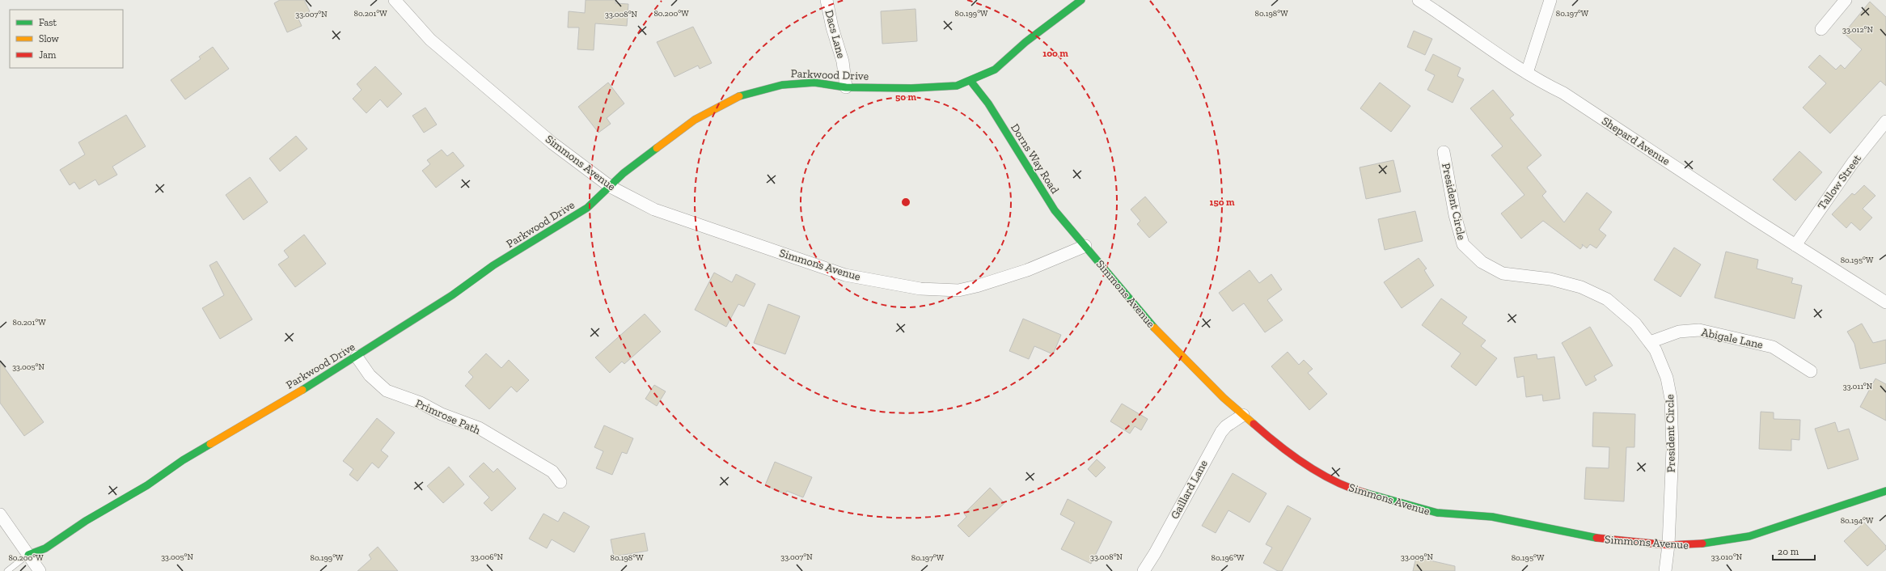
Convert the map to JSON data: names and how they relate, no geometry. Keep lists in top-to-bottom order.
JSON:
{
  "streets": {
    "street": [
      "Dacs Lane",
      "Parkwood Drive",
      "Shepard Avenue",
      "Dorns Way Road",
      "Simmons Avenue",
      "Tallow Street",
      "President Circle",
      "Abigale Lane",
      "Primrose Path",
      "Gaillard Lane"
    ]
  },
  "crossings": [
    ["Dacs Lane", "Parkwood Drive"],
    ["Parkwood Drive", "Dorns Way Road"],
    ["Parkwood Drive", "Simmons Avenue"],
    ["Parkwood Drive", "Primrose Path"],
    ["Shepard Avenue", "Tallow Street"],
    ["Dorns Way Road", "Simmons Avenue"],
    ["Simmons Avenue", "President Circle"],
    ["Simmons Avenue", "Gaillard Lane"],
    ["President Circle", "Abigale Lane"]
  ],
  "legend": ["Fast", "Slow", "Jam"],
  "scale_bar": "20 m",
  "coordinates": [
    "80.201°W",
    "80.200°W",
    "80.199°W",
    "80.198°W",
    "80.197°W",
    "33.007°N",
    "33.008°N",
    "33.012°N",
    "80.195°W",
    "33.005°N",
    "33.011°N",
    "80.194°W",
    "33.006°N",
    "33.009°N",
    "33.010°N",
    "80.196°W"
  ],
  "rings": ["100 m", "50 m", "150 m"]
}
